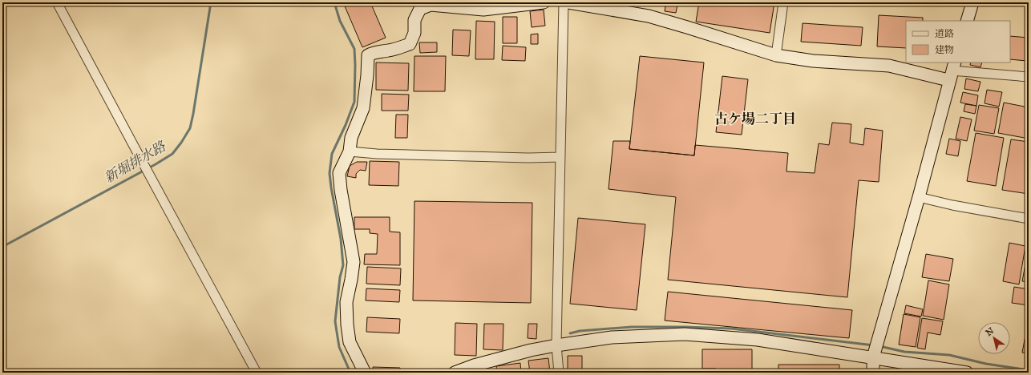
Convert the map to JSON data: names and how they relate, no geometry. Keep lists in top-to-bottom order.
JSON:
{
  "districts": ["古ケ場二丁目"],
  "water": ["新堀排水路"],
  "legend": ["道路", "建物"],
  "north": "top left"
}
